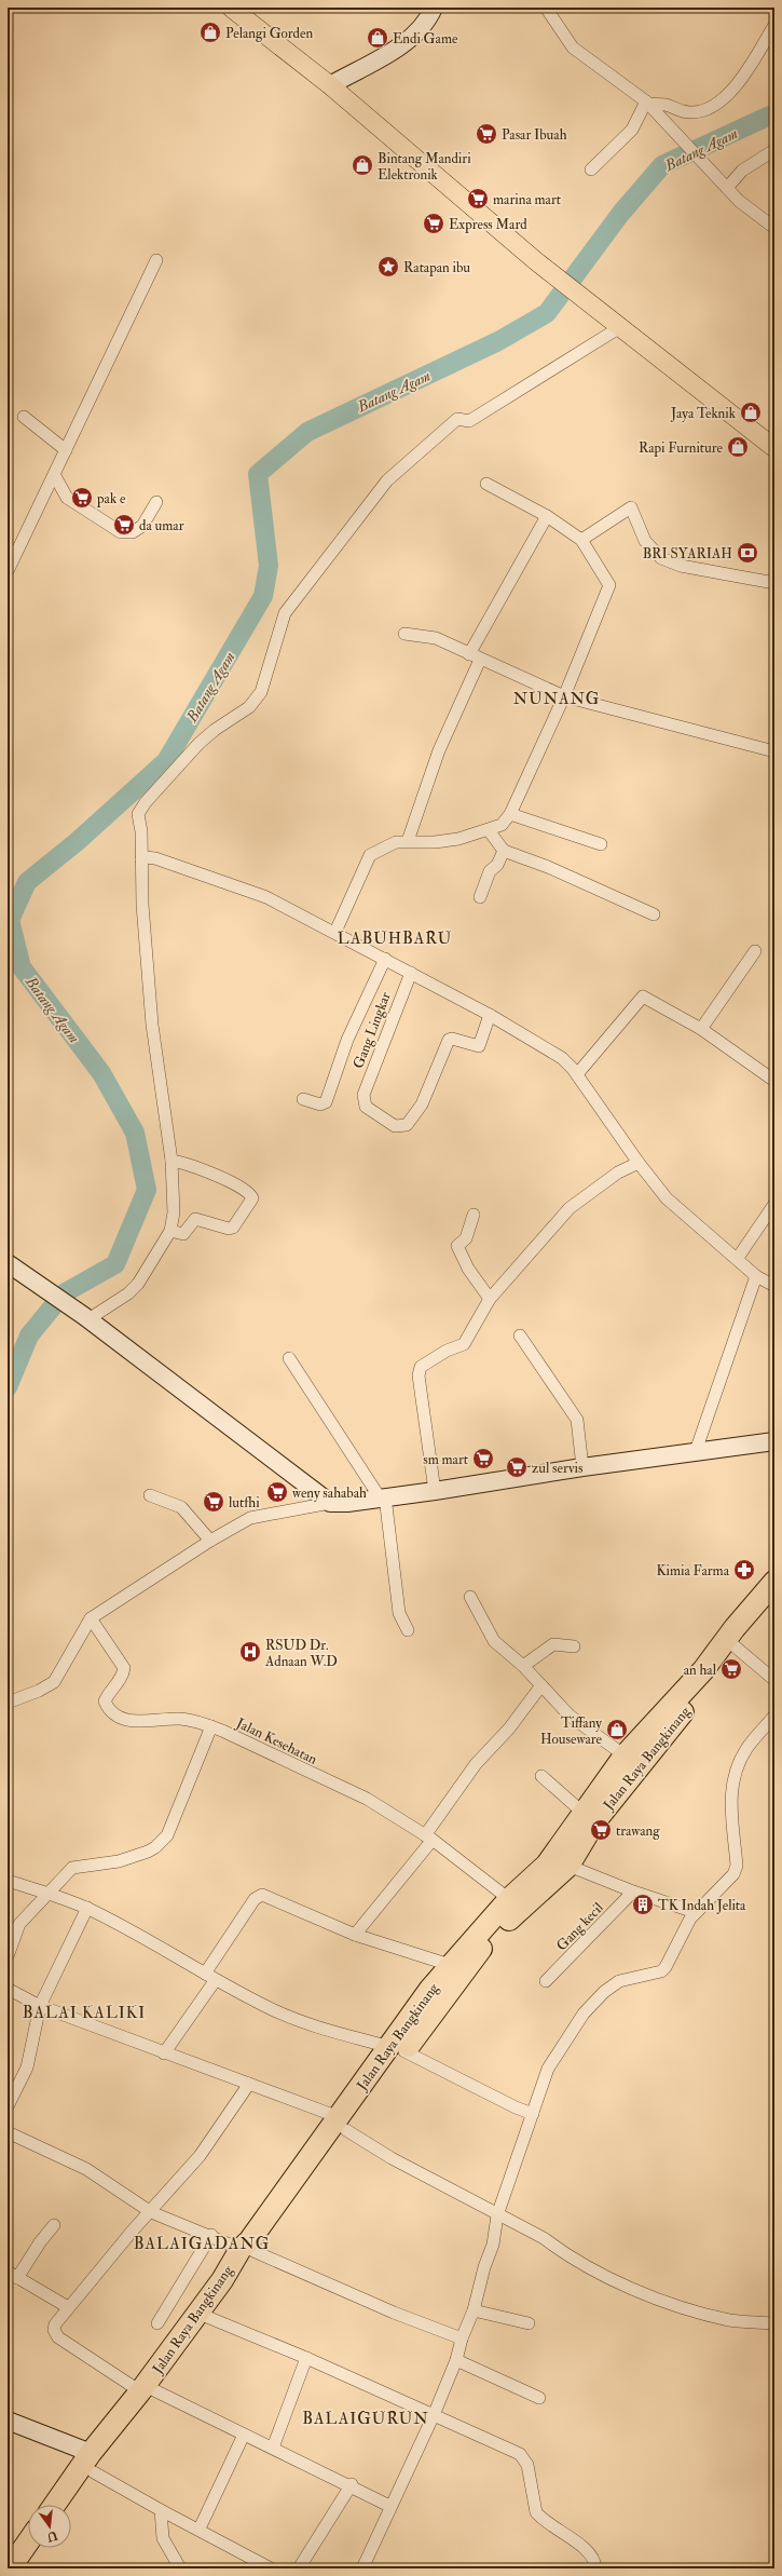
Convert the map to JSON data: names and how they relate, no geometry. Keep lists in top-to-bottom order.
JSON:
{
  "streets": {
    "highway": ["Jalan Raya Bangkinang"],
    "street": ["Gang Lingkar", "Jalan Kesehatan", "Gang kecil"]
  },
  "crossings": [
    ["Jalan Kesehatan", "Jalan Raya Bangkinang"]
  ],
  "districts": [
    "NUNANG",
    "LABUHBARU",
    "BALAI KALIKI",
    "BALAIGADANG",
    "BALAIGURUN"
  ],
  "water": ["Batang Agam"],
  "places": {
    "shop": [
      "Pelangi Gorden",
      "Endi Game",
      "Bintang Mandiri Elektronik",
      "Jaya Teknik",
      "Rapi Furniture",
      "Tiffany Houseware"
    ],
    "supermarket": [
      "Pasar Ibuah",
      "marina mart",
      "Express Mard",
      "pak e",
      "da umar",
      "sm mart",
      "zul servis",
      "weny sahabah",
      "lutfhi",
      "an hal",
      "trawang"
    ],
    "place": ["Ratapan ibu"],
    "bank": ["BRI SYARIAH"],
    "pharmacy": ["Kimia Farma"],
    "hospital": ["RSUD Dr. Adnaan W.D"],
    "building": ["TK Indah Jelita"]
  },
  "north": "bottom"
}
